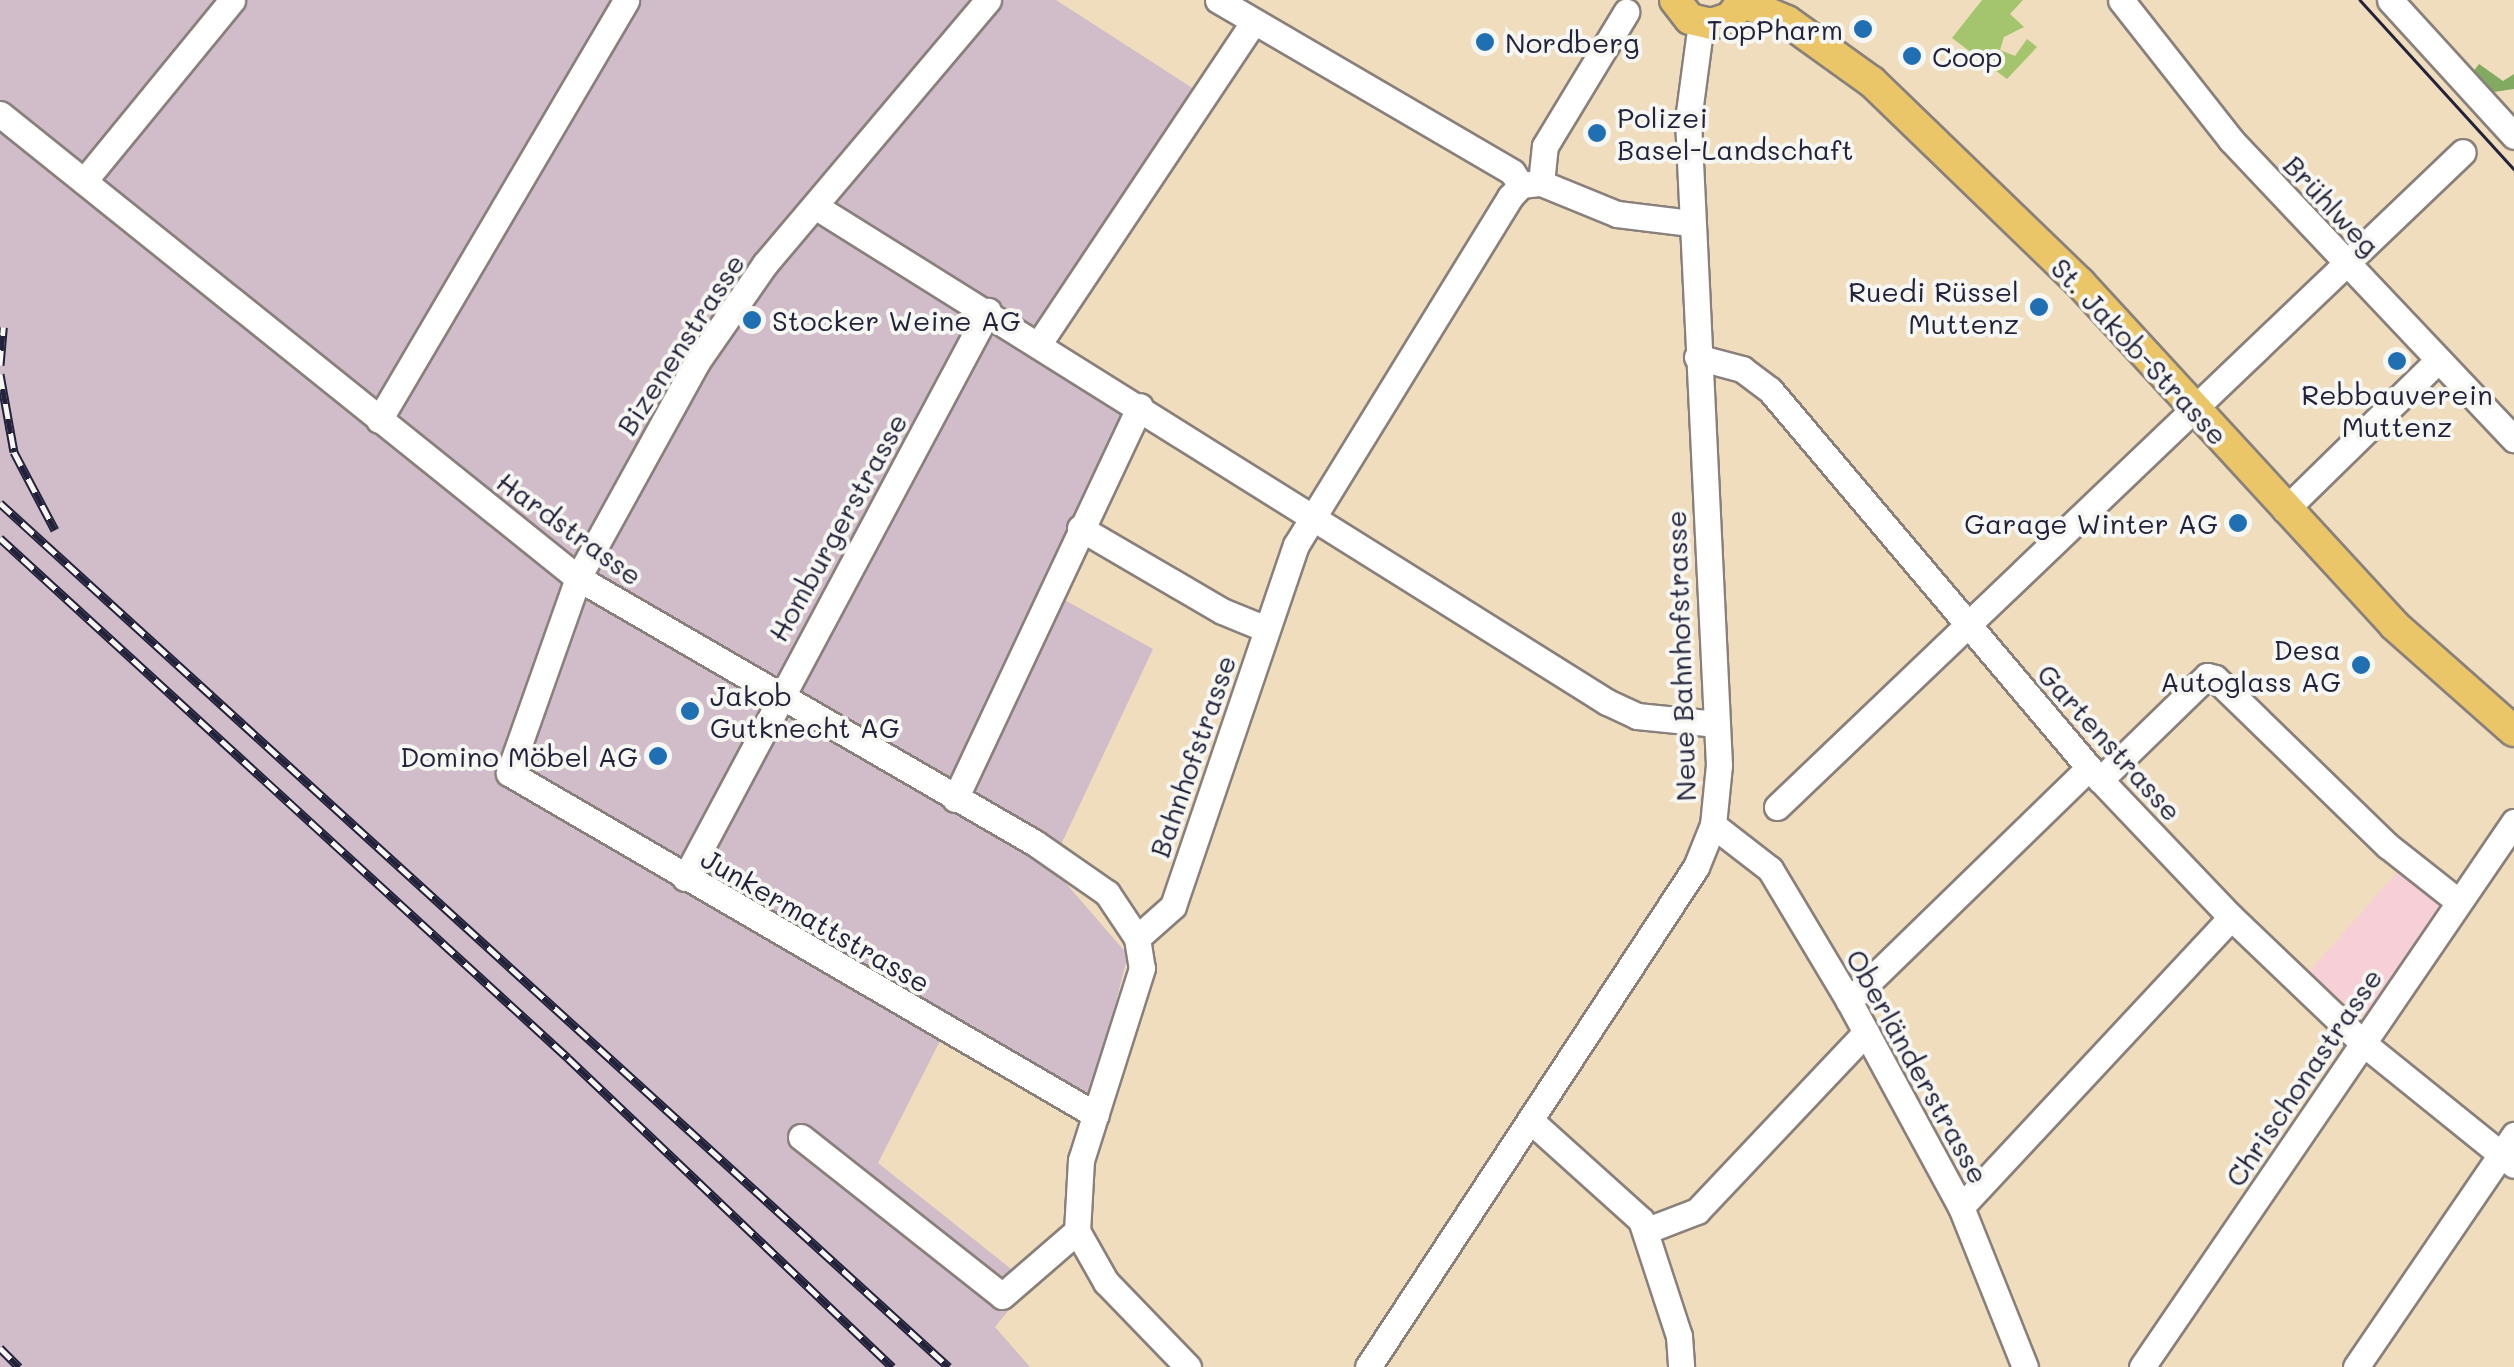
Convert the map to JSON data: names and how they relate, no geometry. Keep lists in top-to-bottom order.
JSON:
{
  "streets": {
    "main road": ["St. Jakob-Strasse"],
    "street": [
      "Brühlweg",
      "Bizenenstrasse",
      "Homburgerstrasse",
      "Hardstrasse",
      "Neue Bahnhofstrasse",
      "Gartenstrasse",
      "Bahnhofstrasse",
      "Junkermattstrasse",
      "Oberländerstrasse",
      "Chrischonastrasse"
    ]
  },
  "crossings": [
    ["Bizenenstrasse", "Hardstrasse"],
    ["Bizenenstrasse", "Junkermattstrasse"],
    ["Homburgerstrasse", "Hardstrasse"],
    ["Homburgerstrasse", "Junkermattstrasse"],
    ["Hardstrasse", "Bahnhofstrasse"],
    ["Neue Bahnhofstrasse", "Gartenstrasse"],
    ["Neue Bahnhofstrasse", "Oberländerstrasse"],
    ["Gartenstrasse", "Chrischonastrasse"]
  ],
  "places": [
    "TopPharm",
    "Nordberg",
    "Coop",
    "Polizei Basel-Landschaft",
    "Ruedi Rüssel Muttenz",
    "Stocker Weine AG",
    "Rebbauverein Muttenz",
    "Garage Winter AG",
    "Desa Autoglass AG",
    "Jakob Gutknecht AG",
    "Domino Möbel AG"
  ]
}
